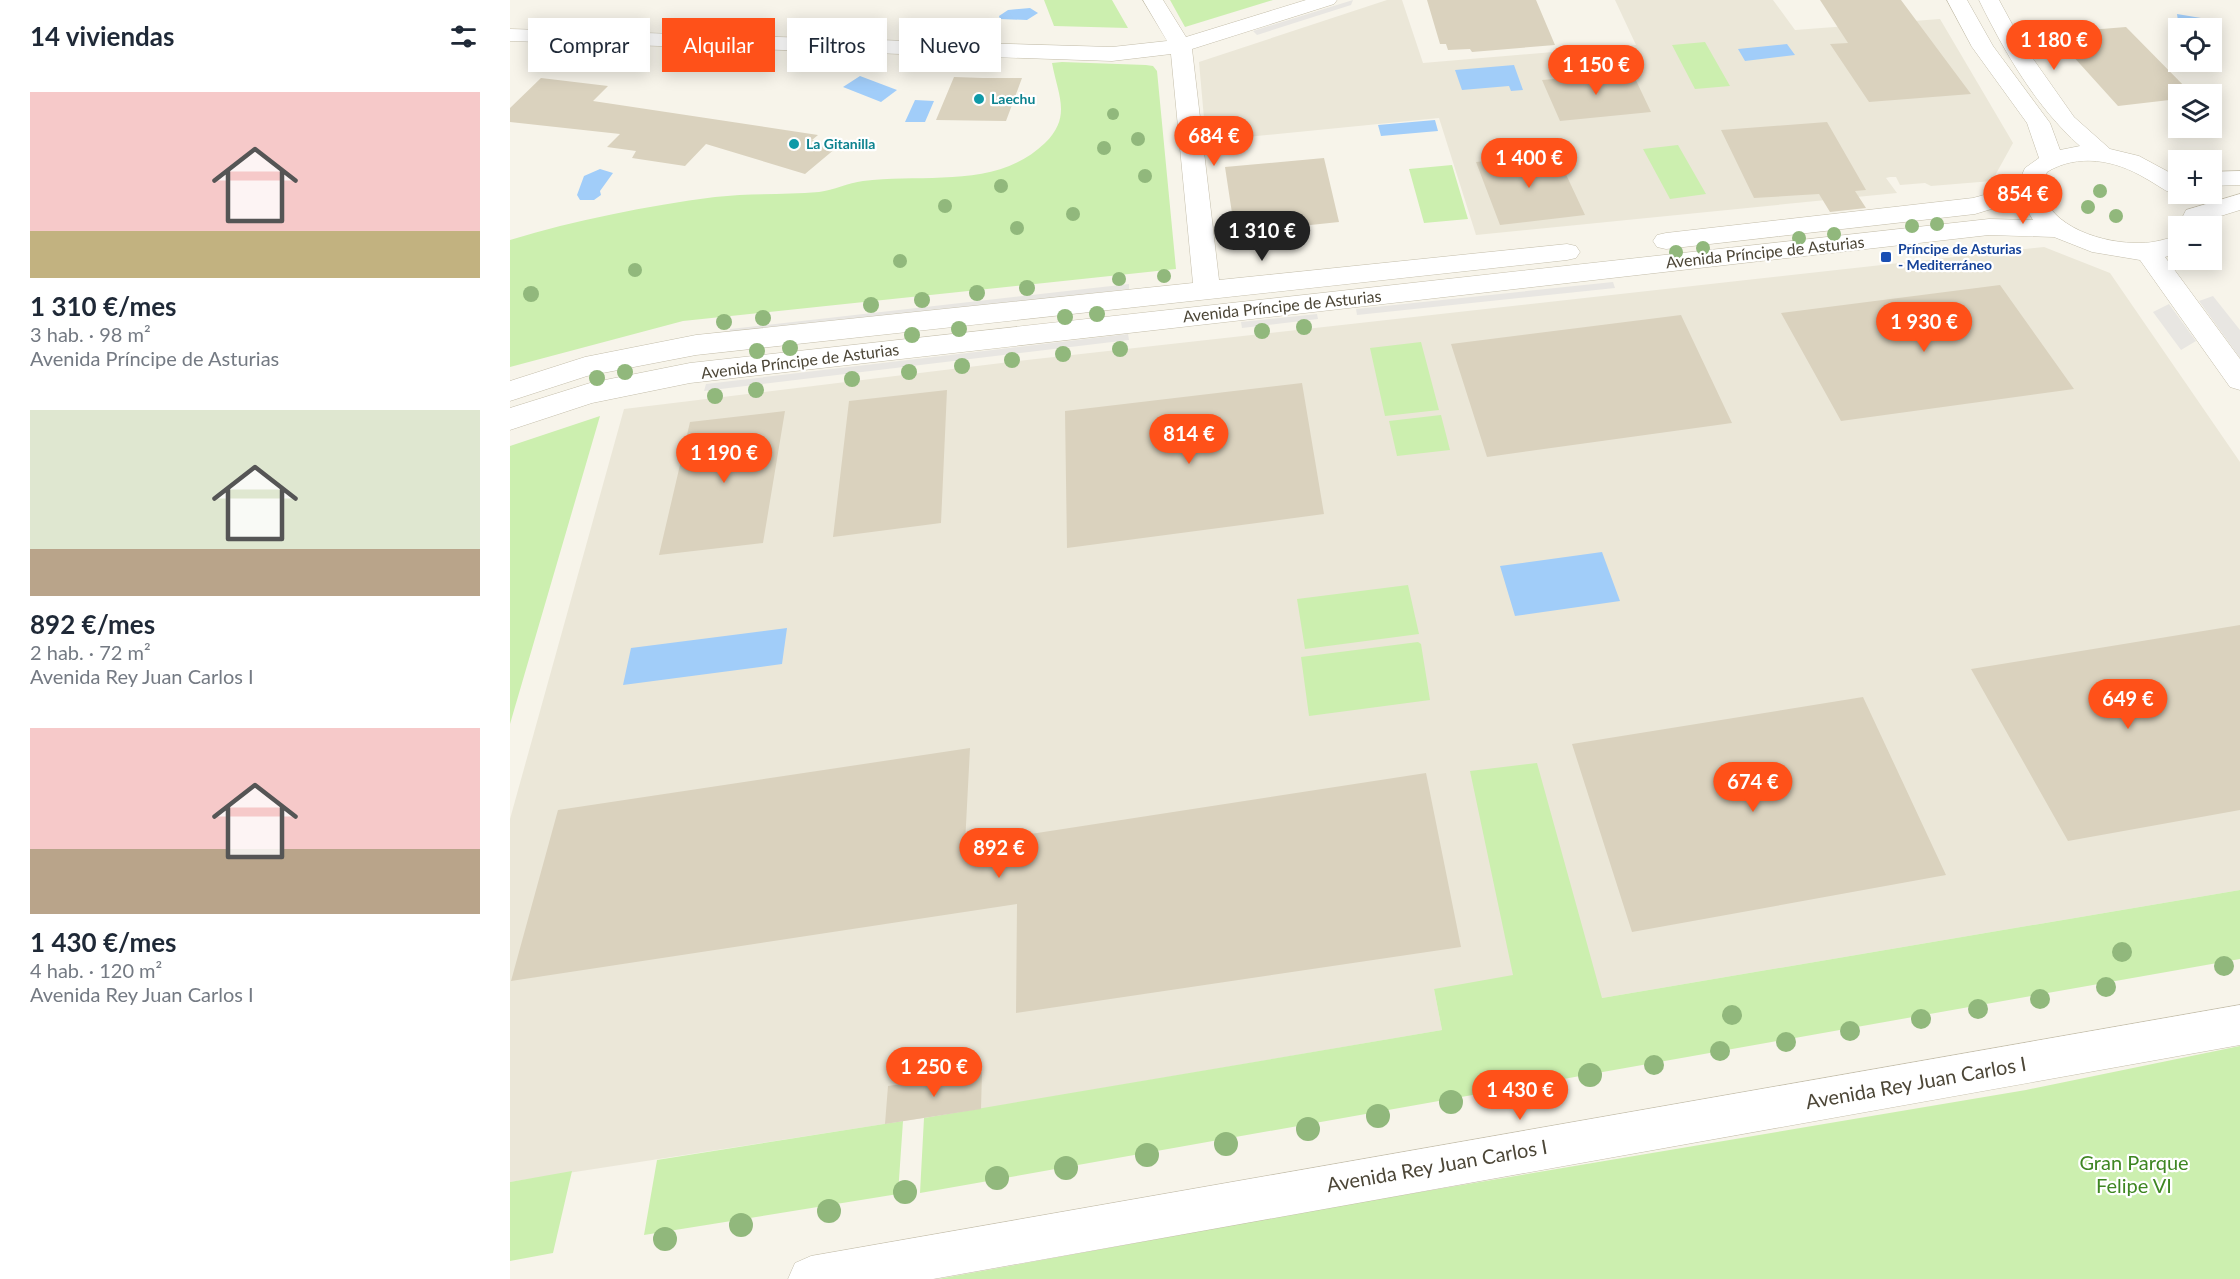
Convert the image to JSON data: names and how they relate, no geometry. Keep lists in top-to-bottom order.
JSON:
{
  "streets": {
    "street": ["Avenida Príncipe de Asturias", "Avenida Rey Juan Carlos I"]
  },
  "parks": ["Gran Parque Felipe VI"],
  "places": {
    "other": ["Laechu", "La Gitanilla"],
    "transit": ["Príncipe de Asturias - Mediterráneo"]
  },
  "page": {
    "heading": "14 viviendas",
    "map_buttons": ["+", "−"],
    "chip": [
      "Comprar",
      "Alquilar",
      "Filtros",
      "Nuevo"
    ],
    "price": [
      "1 180 €",
      "1 150 €",
      "684 €",
      "1 400 €",
      "854 €",
      "1 310 €",
      "1 930 €",
      "814 €",
      "1 190 €",
      "649 €",
      "674 €",
      "892 €",
      "1 250 €",
      "1 430 €"
    ],
    "list": [
      {
        "name": "1 310 €/mes",
        "note": "3 hab. · 98 m² · Avenida Príncipe de Asturias"
      },
      {
        "name": "892 €/mes",
        "note": "2 hab. · 72 m² · Avenida Rey Juan Carlos I"
      },
      {
        "name": "1 430 €/mes",
        "note": "4 hab. · 120 m² · Avenida Rey Juan Carlos I"
      }
    ]
  }
}
